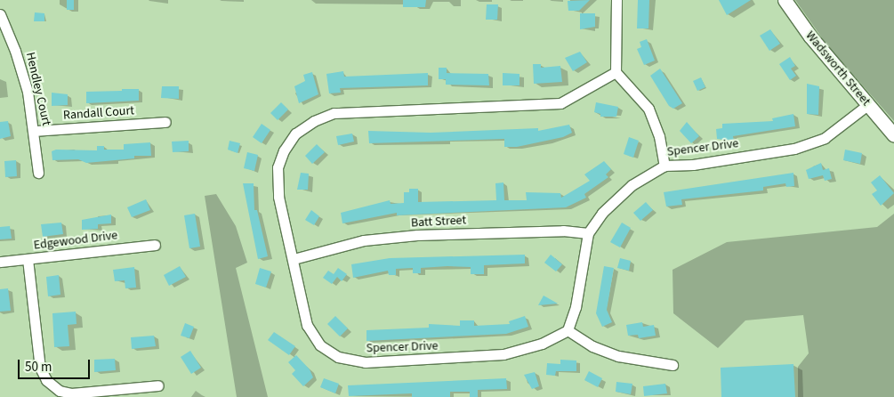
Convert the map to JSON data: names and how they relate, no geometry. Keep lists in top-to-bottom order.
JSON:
{
  "streets": {
    "street": [
      "Wadsworth Street",
      "Hendley Court",
      "Randall Court",
      "Spencer Drive",
      "Batt Street",
      "Edgewood Drive"
    ]
  },
  "crossings": [
    ["Wadsworth Street", "Spencer Drive"],
    ["Hendley Court", "Randall Court"],
    ["Spencer Drive", "Batt Street"]
  ],
  "scale_bar": "50 m"
}
